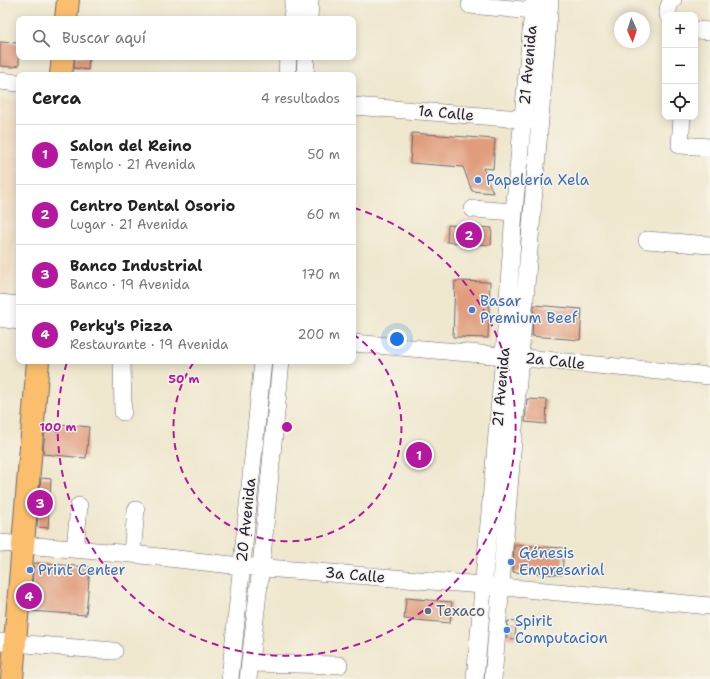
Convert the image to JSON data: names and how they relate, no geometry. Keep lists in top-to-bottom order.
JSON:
{
  "streets": {
    "street": [
      "21 Avenida",
      "1a Calle",
      "2a Calle",
      "20 Avenida",
      "3a Calle"
    ]
  },
  "crossings": [
    ["21 Avenida", "1a Calle"],
    ["21 Avenida", "2a Calle"],
    ["21 Avenida", "3a Calle"],
    ["20 Avenida", "3a Calle"]
  ],
  "places": [
    "Papelería Xela",
    "Basar Premium Beef",
    "Génesis Empresarial",
    "Print Center",
    "Texaco",
    "Spirit Computacion"
  ],
  "north": "bottom",
  "page": {
    "map_buttons": ["+", "−"],
    "search": "Buscar aquí",
    "heading": ["Cerca", "4 resultados"],
    "list": [
      {
        "mark": "1",
        "name": "Salon del Reino",
        "note": "Templo · 21 Avenida",
        "value": "50 m"
      },
      {
        "mark": "2",
        "name": "Centro Dental Osorio",
        "note": "Lugar · 21 Avenida",
        "value": "60 m"
      },
      {
        "mark": "3",
        "name": "Banco Industrial",
        "note": "Banco · 19 Avenida",
        "value": "170 m"
      },
      {
        "mark": "4",
        "name": "Perky's Pizza",
        "note": "Restaurante · 19 Avenida",
        "value": "200 m"
      }
    ],
    "pins": [
      "2",
      "1",
      "3",
      "4"
    ]
  },
  "rings": ["50 m", "100 m"]
}
